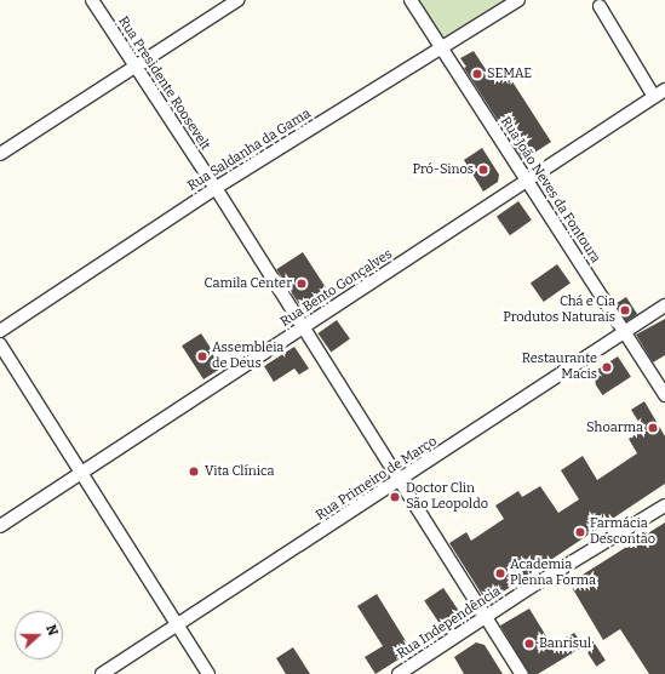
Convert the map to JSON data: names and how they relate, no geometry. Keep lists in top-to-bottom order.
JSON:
{
  "streets": {
    "street": [
      "Rua Presidente Roosevelt",
      "Rua Saldanha da Gama",
      "Rua João Neves da Fontoura",
      "Rua Bento Gonçalves",
      "Rua Primeiro de Março",
      "Rua Independência"
    ]
  },
  "crossings": [
    ["Rua Presidente Roosevelt", "Rua Saldanha da Gama"],
    ["Rua Presidente Roosevelt", "Rua Bento Gonçalves"],
    ["Rua Presidente Roosevelt", "Rua Primeiro de Março"],
    ["Rua Presidente Roosevelt", "Rua Independência"],
    ["Rua Saldanha da Gama", "Rua João Neves da Fontoura"],
    ["Rua João Neves da Fontoura", "Rua Bento Gonçalves"],
    ["Rua João Neves da Fontoura", "Rua Primeiro de Março"]
  ],
  "places": [
    "SEMAE",
    "Pró-Sinos",
    "Camila Center",
    "Chá e Cia Produtos Naturais",
    "Assembleia de Deus",
    "Restaurante Macis",
    "Shoarma",
    "Vita Clínica",
    "Doctor Clin São Leopoldo",
    "Farmácia Descontão",
    "Academia Plenna Forma",
    "Banrisul"
  ],
  "north": "right"
}
